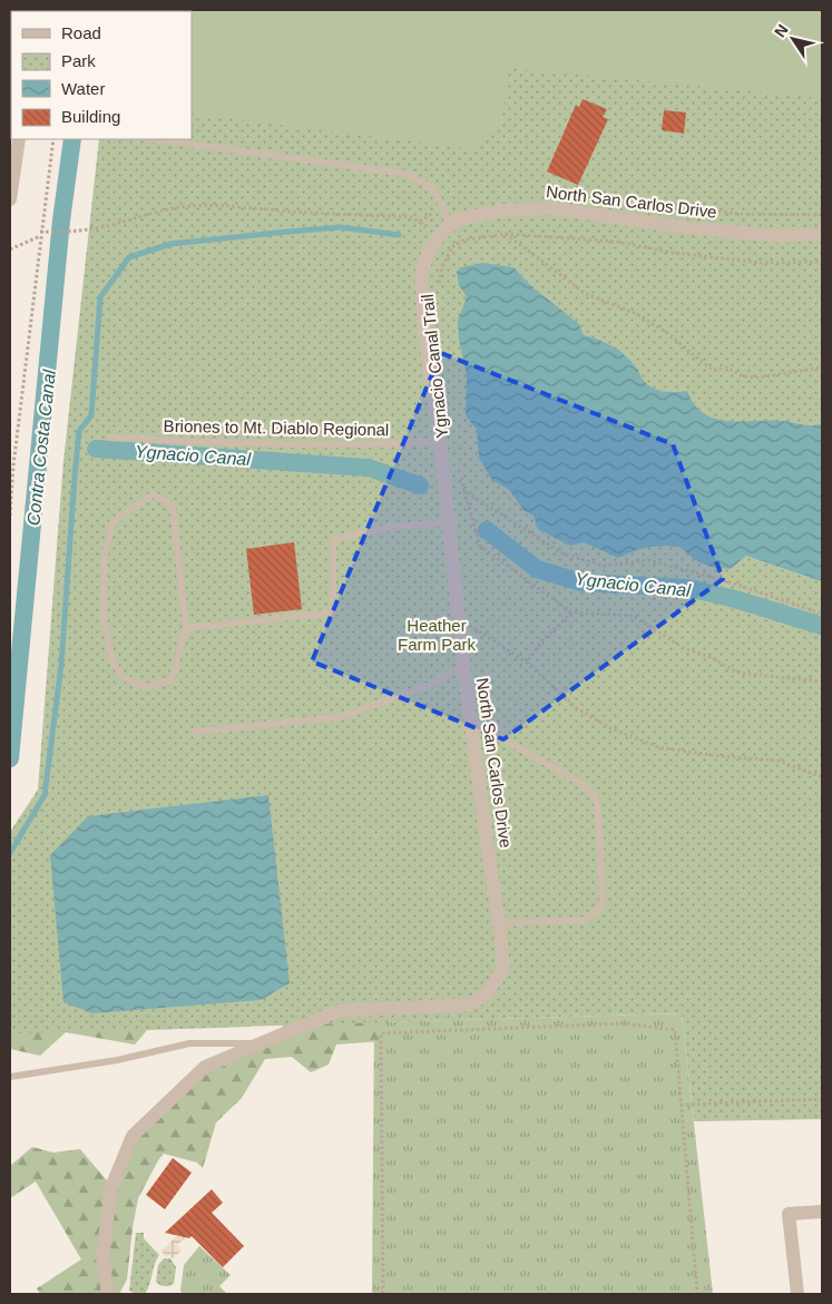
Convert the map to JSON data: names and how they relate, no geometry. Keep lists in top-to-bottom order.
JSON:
{
  "streets": {
    "street": ["North San Carlos Drive"],
    "lane": ["Briones to Mt. Diablo Regional"],
    "path": ["Ygnacio Canal Trail"]
  },
  "crossings": [
    ["North San Carlos Drive", "Briones to Mt. Diablo Regional"]
  ],
  "water": ["Contra Costa Canal", "Ygnacio Canal"],
  "parks": ["Heather Farm Park"],
  "legend": [
    "Road",
    "Park",
    "Water",
    "Building"
  ],
  "north": "top left"
}
